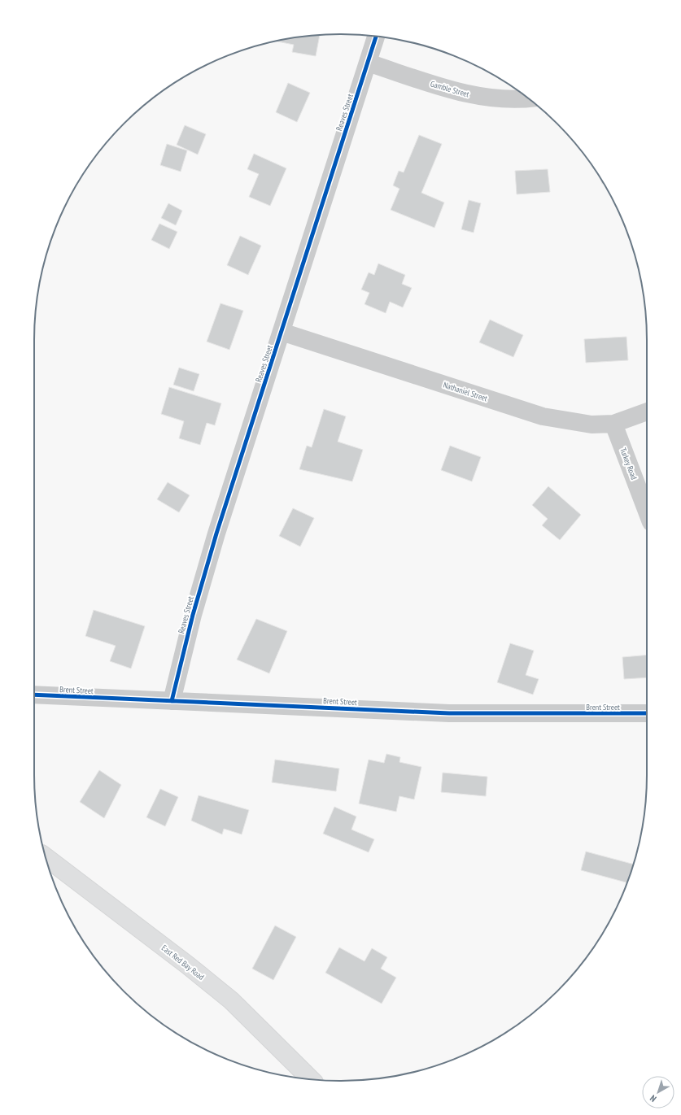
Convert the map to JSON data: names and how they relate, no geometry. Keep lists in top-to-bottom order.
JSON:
{
  "streets": {
    "street": [
      "Gamble Street",
      "Reaves Street",
      "Nathaniel Street",
      "Turkey Road",
      "Brent Street",
      "East Red Bay Road"
    ]
  },
  "crossings": [
    ["Gamble Street", "Reaves Street"],
    ["Reaves Street", "Nathaniel Street"],
    ["Reaves Street", "Brent Street"],
    ["Nathaniel Street", "Turkey Road"]
  ],
  "north": "bottom left"
}
